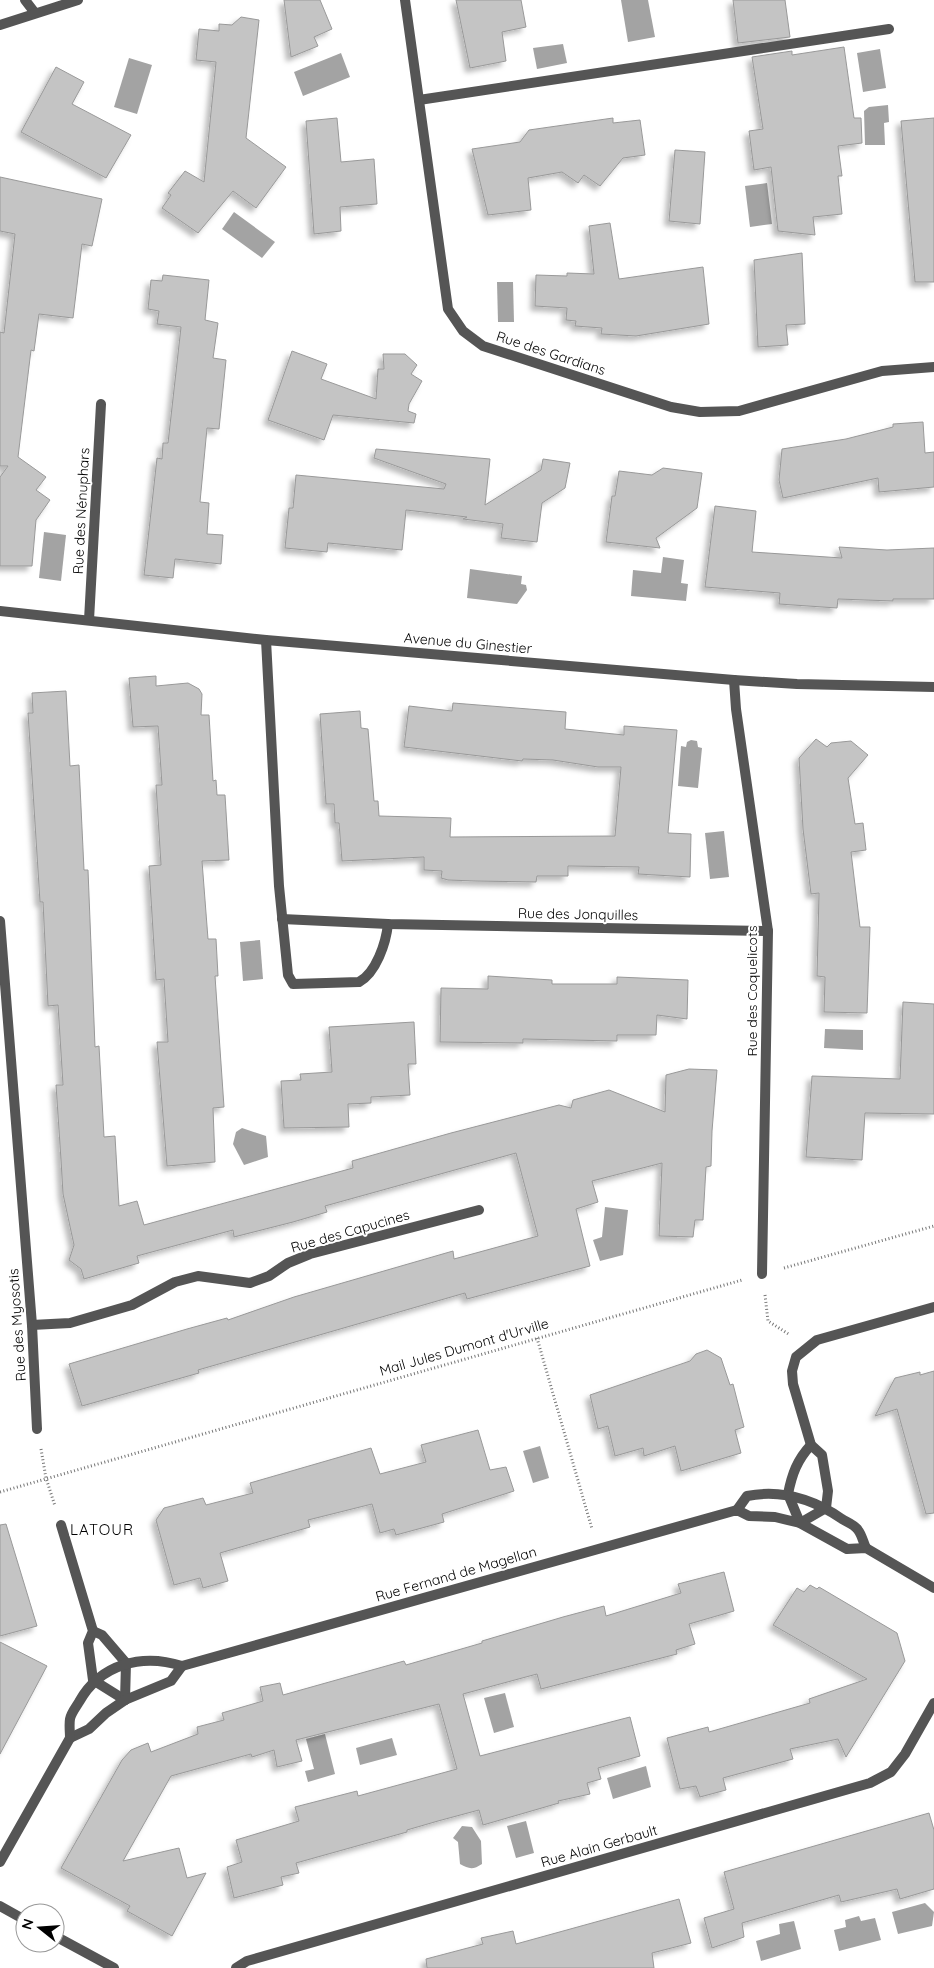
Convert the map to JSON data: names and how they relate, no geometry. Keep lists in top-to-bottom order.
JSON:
{
  "streets": {
    "street": [
      "Rue des Gardians",
      "Rue des Nénuphars",
      "Avenue du Ginestier",
      "Rue des Jonquilles",
      "Rue des Coquelicots",
      "Rue des Capucines",
      "Rue des Myosotis",
      "Rue Fernand de Magellan",
      "Rue Alain Gerbault"
    ],
    "path": ["Mail Jules Dumont d'Urville"]
  },
  "crossings": [
    ["Rue des Nénuphars", "Avenue du Ginestier"],
    ["Avenue du Ginestier", "Rue des Coquelicots"],
    ["Rue des Jonquilles", "Rue des Coquelicots"],
    ["Rue des Coquelicots", "Mail Jules Dumont d'Urville"],
    ["Rue des Capucines", "Rue des Myosotis"]
  ],
  "districts": ["LATOUR"],
  "north": "left"
}
